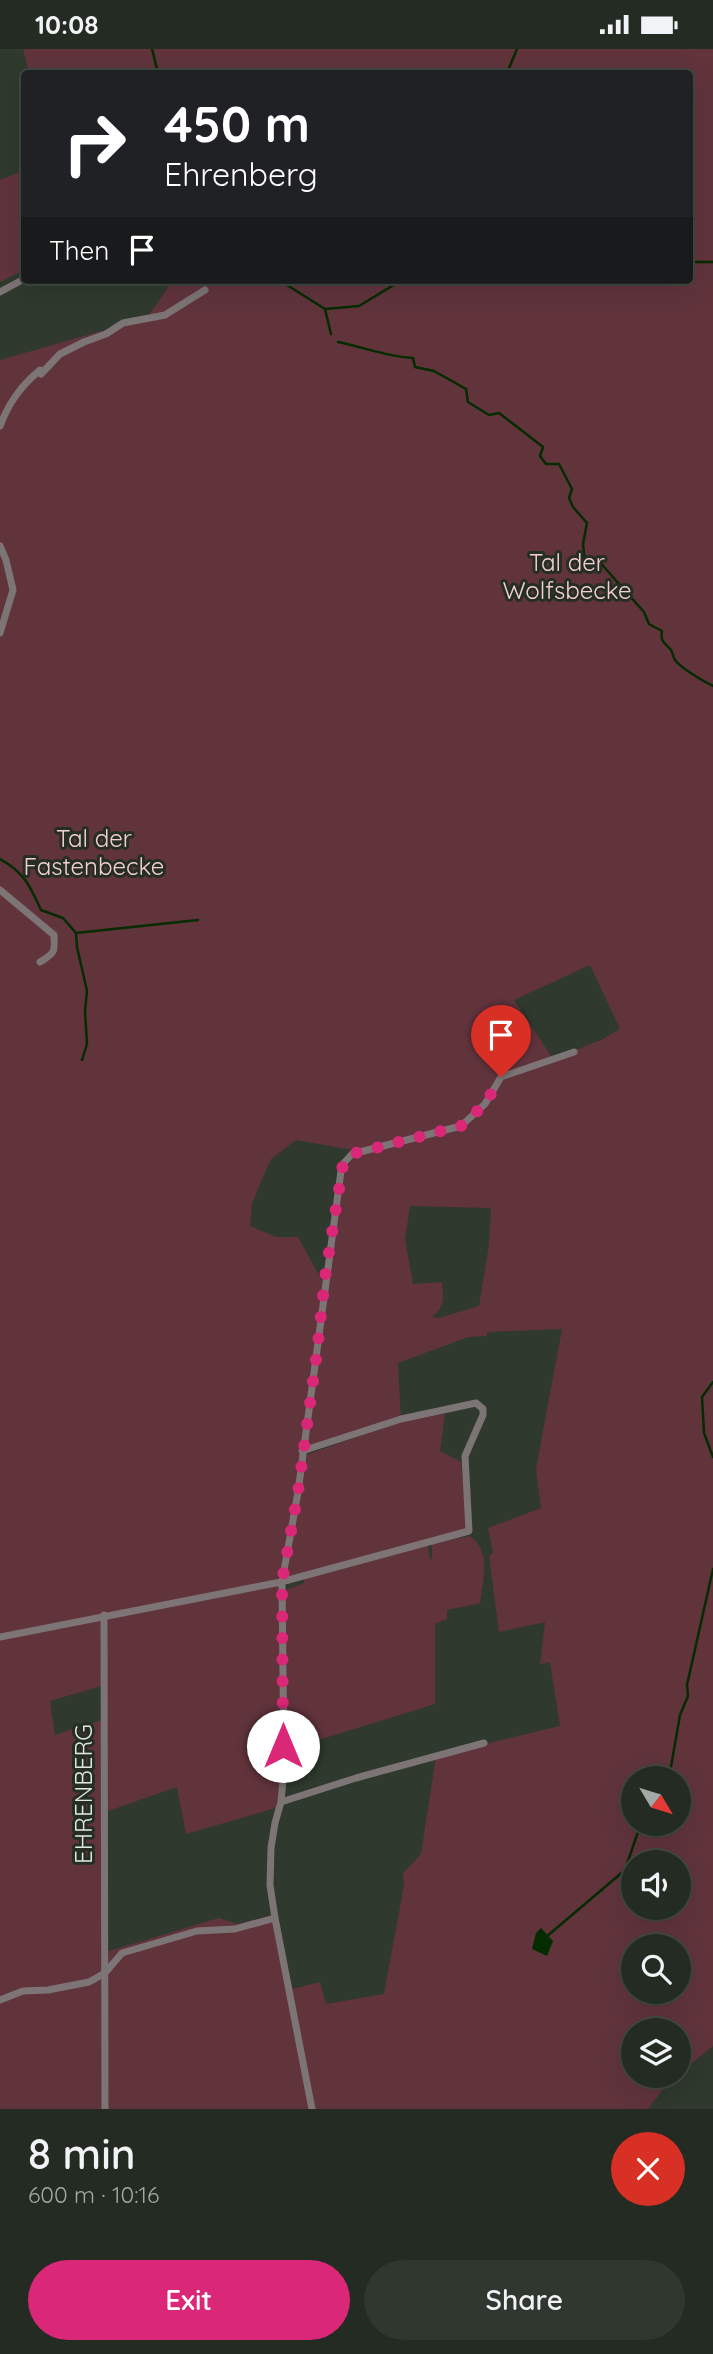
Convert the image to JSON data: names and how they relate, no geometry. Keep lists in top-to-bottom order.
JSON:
{
  "streets": {
    "street": ["EHRENBERG"]
  },
  "parks": ["Tal der Wolfsbecke", "Tal der Fastenbecke"],
  "north": "bottom right",
  "page": {
    "status": "10:08",
    "turn": ["450 m", "Ehrenberg"],
    "then": "Then",
    "heading": ["8 min", "600 m · 10:16"],
    "buttons": ["Exit", "Share"]
  }
}
